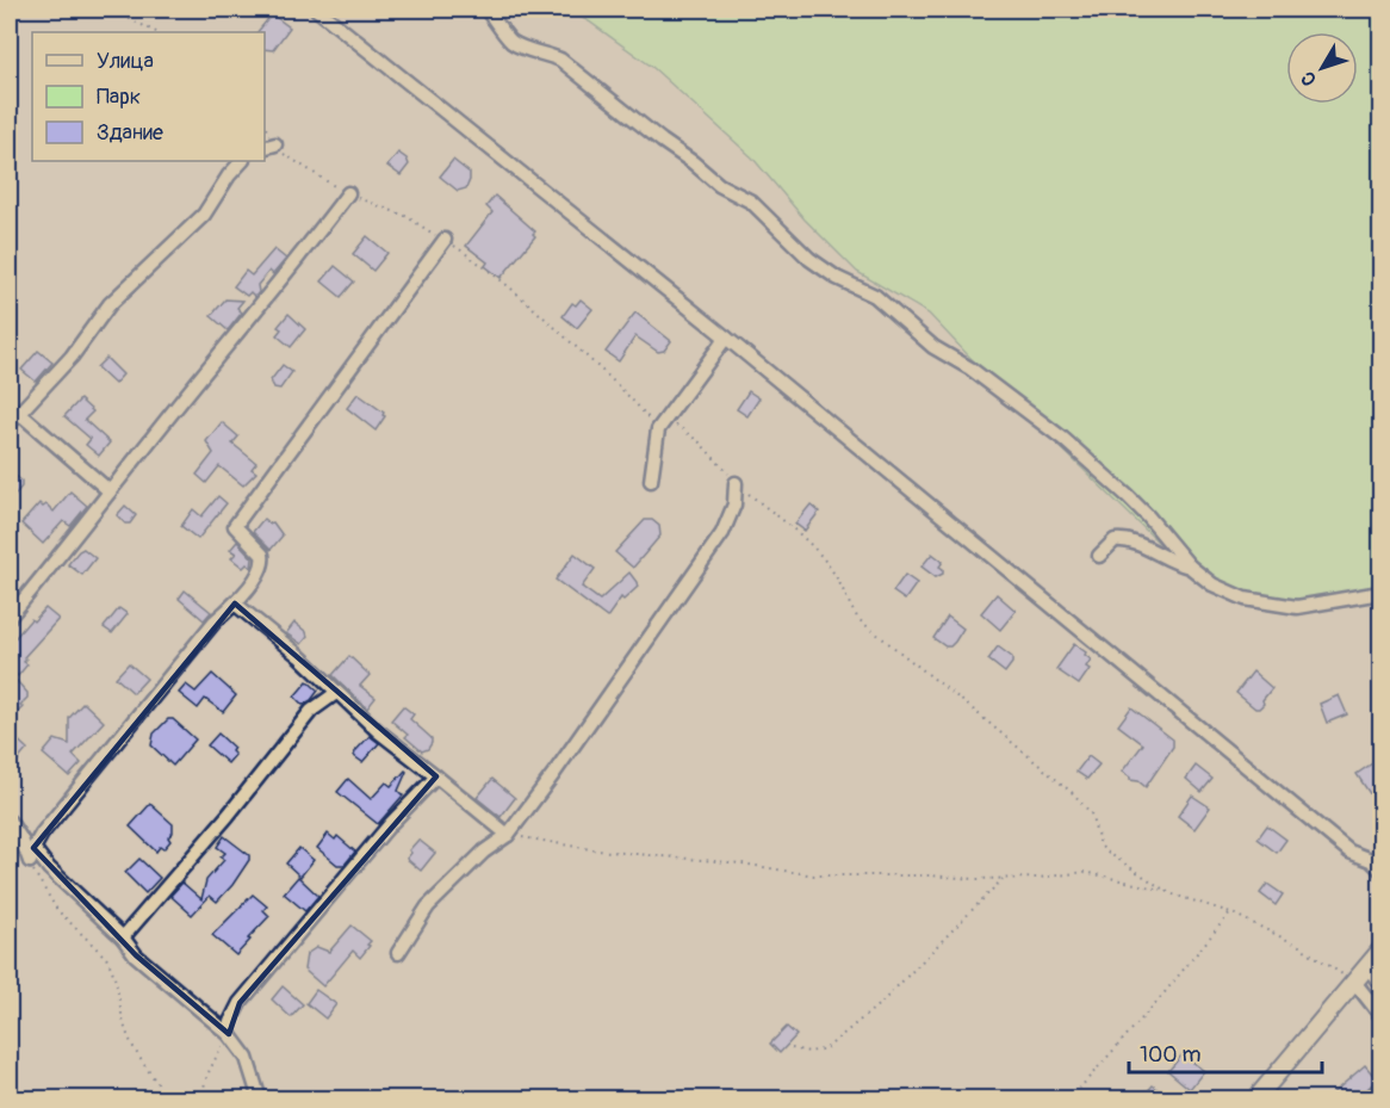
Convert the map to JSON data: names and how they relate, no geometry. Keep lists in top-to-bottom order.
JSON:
{
  "legend": ["Улица", "Парк", "Здание"],
  "scale_bar": "100 m",
  "north": "bottom left"
}
